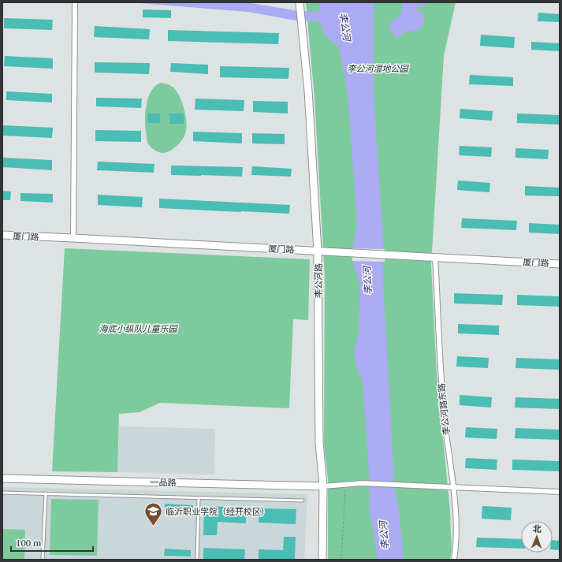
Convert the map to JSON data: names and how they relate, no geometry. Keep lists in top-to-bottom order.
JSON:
{
  "streets": {
    "street": [
      "厦门路",
      "李公河路",
      "李公河路东路",
      "一品路"
    ]
  },
  "crossings": [
    ["厦门路", "李公河路"],
    ["厦门路", "李公河路东路"],
    ["李公河路", "一品路"]
  ],
  "water": ["李公河"],
  "parks": ["李公河湿地公园", "海底小纵队儿童乐园"],
  "places": {
    "school or university": ["临沂职业学院（经开校区）"]
  },
  "scale_bar": "100 m",
  "north": "top"
}
